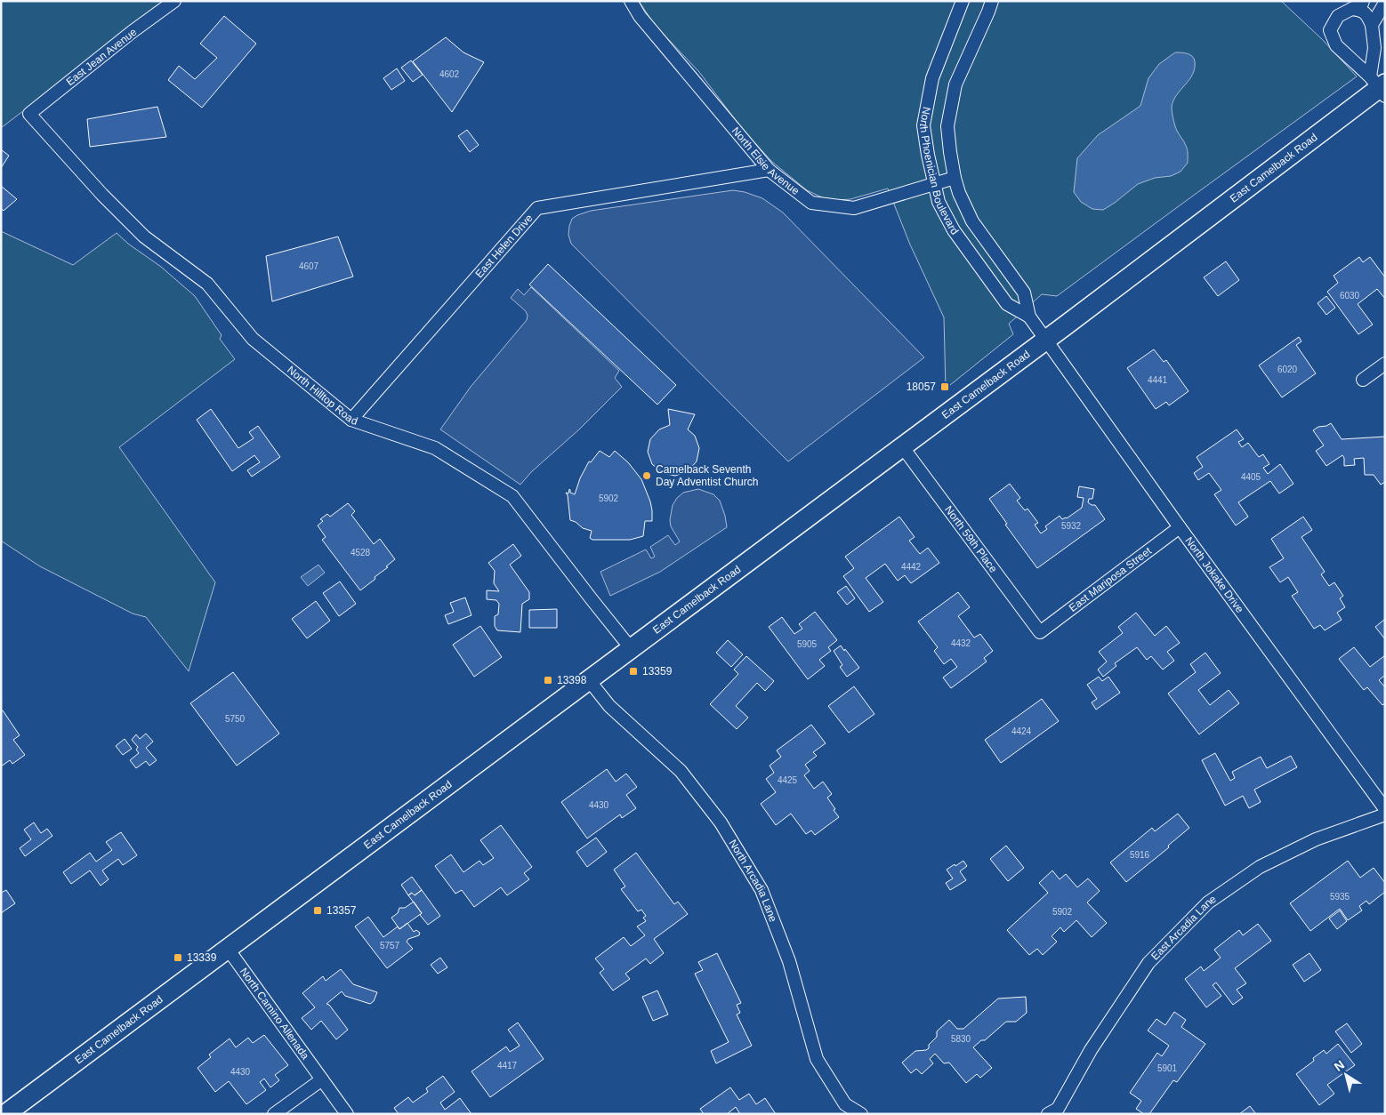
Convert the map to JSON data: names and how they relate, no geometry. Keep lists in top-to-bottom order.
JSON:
{
  "streets": {
    "main road": ["East Camelback Road"],
    "street": [
      "East Jean Avenue",
      "North Elsie Avenue",
      "North Phoenician Boulevard",
      "East Helen Drive",
      "North Hilltop Road",
      "North 59th Place",
      "North Jokake Drive",
      "East Mariposa Street",
      "North Arcadia Lane",
      "East Arcadia Lane",
      "North Camino Allenada"
    ]
  },
  "crossings": [
    ["East Jean Avenue", "North Hilltop Road"],
    ["North Elsie Avenue", "North Phoenician Boulevard"],
    ["North Elsie Avenue", "East Helen Drive"],
    ["East Camelback Road", "North Phoenician Boulevard"],
    ["East Camelback Road", "North Hilltop Road"],
    ["East Camelback Road", "North 59th Place"],
    ["East Camelback Road", "North Jokake Drive"],
    ["East Camelback Road", "North Arcadia Lane"],
    ["East Camelback Road", "North Camino Allenada"],
    ["North Phoenician Boulevard", "North Jokake Drive"],
    ["East Helen Drive", "North Hilltop Road"],
    ["North 59th Place", "East Mariposa Street"],
    ["North Jokake Drive", "East Mariposa Street"]
  ],
  "places": {
    "transit": [
      "18057",
      "13359",
      "13398",
      "13357",
      "13339"
    ],
    "other": ["Camelback Seventh Day Adventist Church"]
  },
  "house_numbers": [
    "4602",
    "4607",
    "6030",
    "6020",
    "4441",
    "4405",
    "5902",
    "5932",
    "4528",
    "4442",
    "4432",
    "5905",
    "5750",
    "4424",
    "4425",
    "4430",
    "5916",
    "5935",
    "5902",
    "5757",
    "5830",
    "4417",
    "5901",
    "4430"
  ],
  "north": "top left"
}
